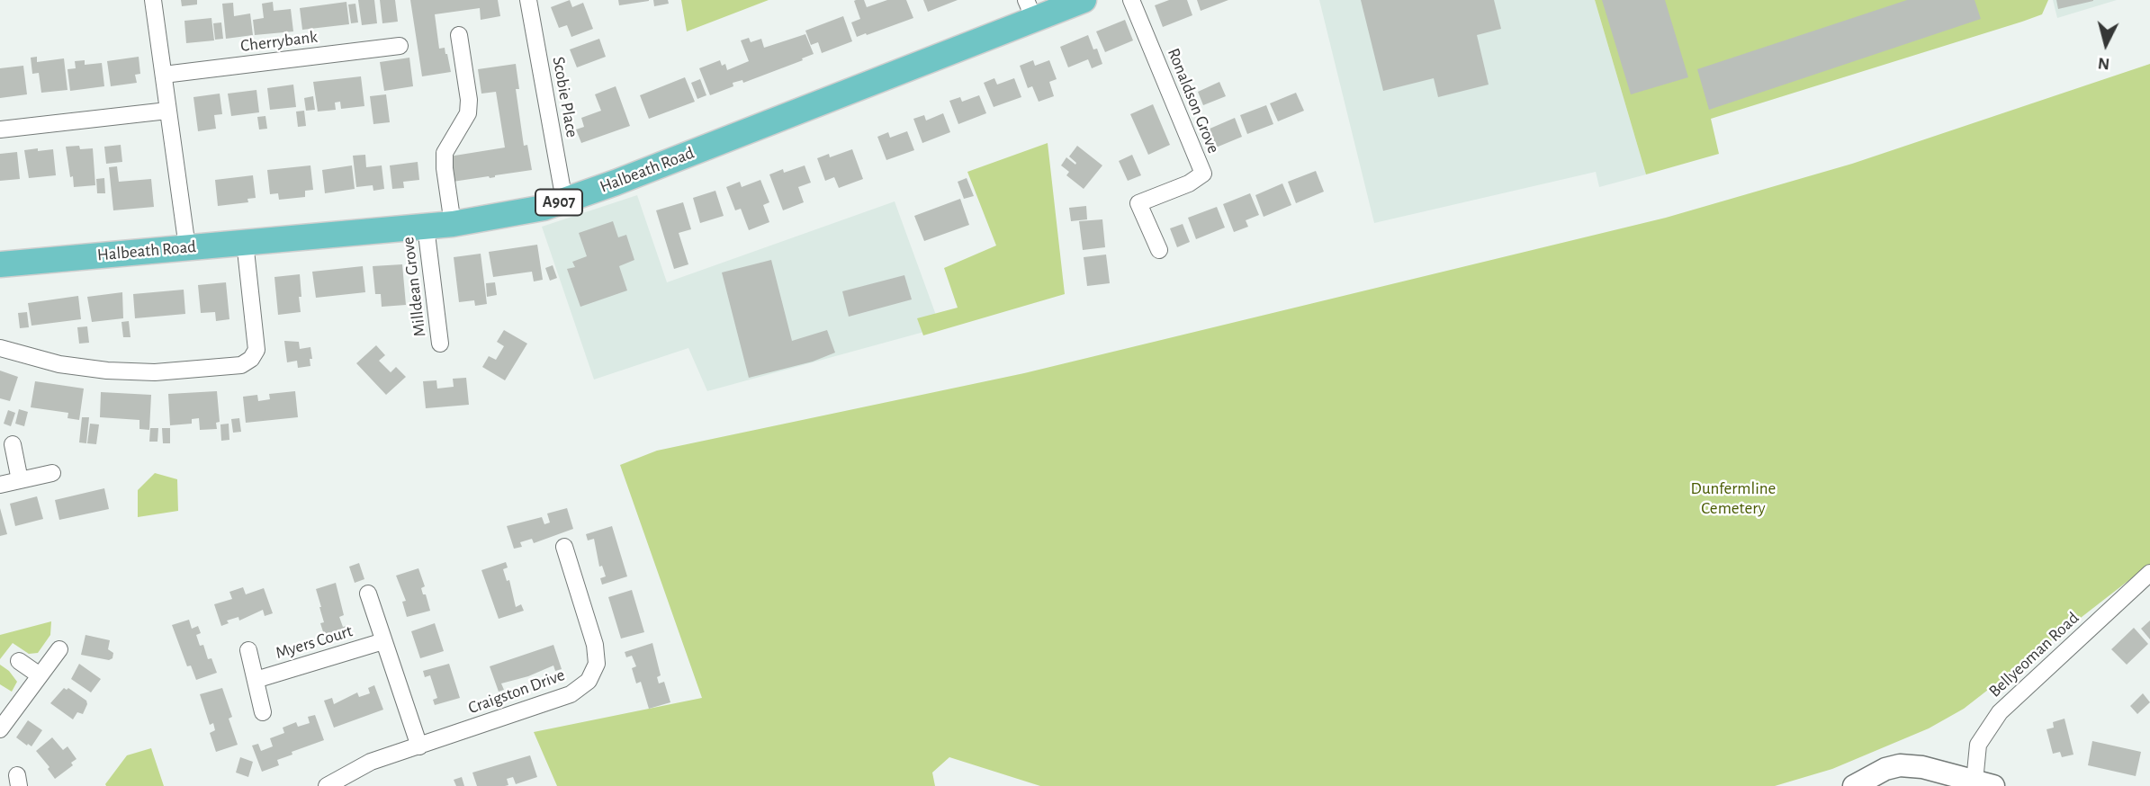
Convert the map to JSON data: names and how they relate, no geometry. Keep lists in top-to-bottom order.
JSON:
{
  "streets": {
    "main road": ["Halbeath Road", "A907"],
    "street": [
      "Cherrybank",
      "Scobie Place",
      "Ronaldson Grove",
      "Milldean Grove",
      "Myers Court",
      "Bellyeoman Road",
      "Craigston Drive"
    ]
  },
  "crossings": [
    ["Scobie Place", "Halbeath Road"],
    ["Halbeath Road", "Milldean Grove"]
  ],
  "parks": ["Dunfermline Cemetery"],
  "north": "bottom"
}
